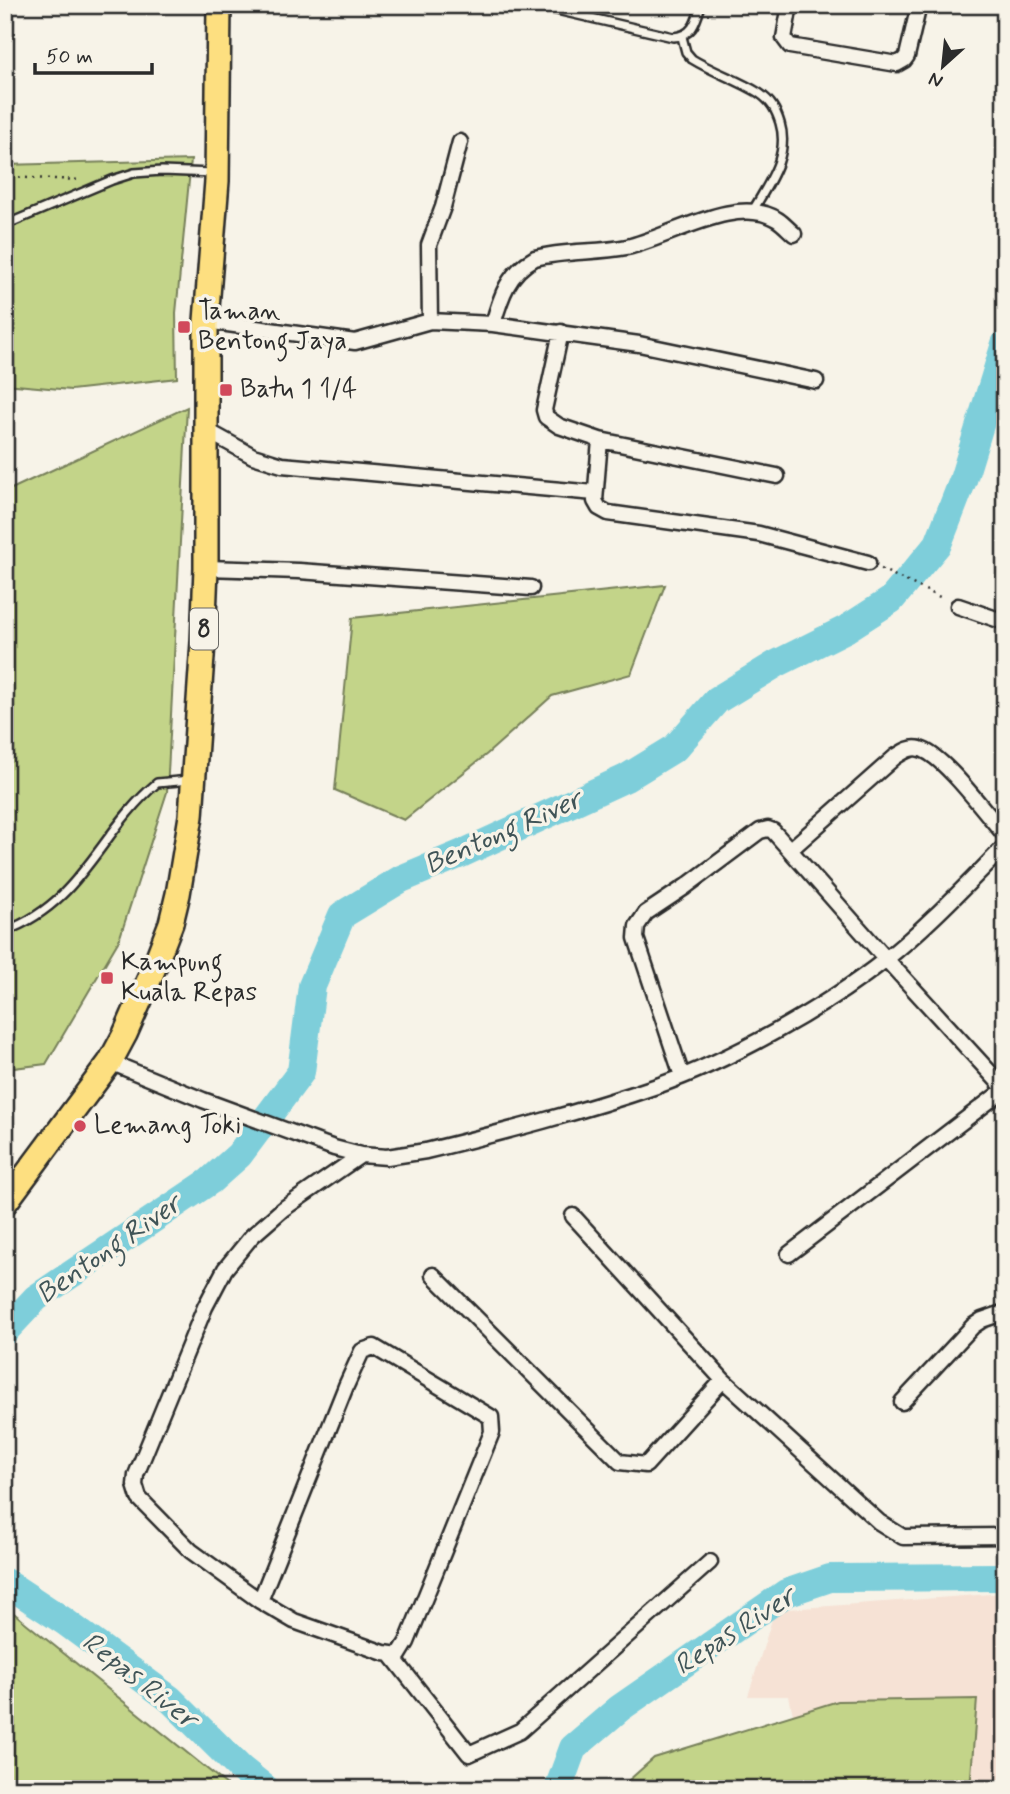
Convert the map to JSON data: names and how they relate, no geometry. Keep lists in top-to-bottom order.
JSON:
{
  "streets": {
    "main road": ["8"]
  },
  "water": ["Bentong River", "Repas River"],
  "places": {
    "transit": ["Taman Bentong Jaya", "Batu 1 1/4", "Kampung Kuala Repas"],
    "other": ["Lemang Toki"]
  },
  "scale_bar": "50 m",
  "north": "bottom left"
}
